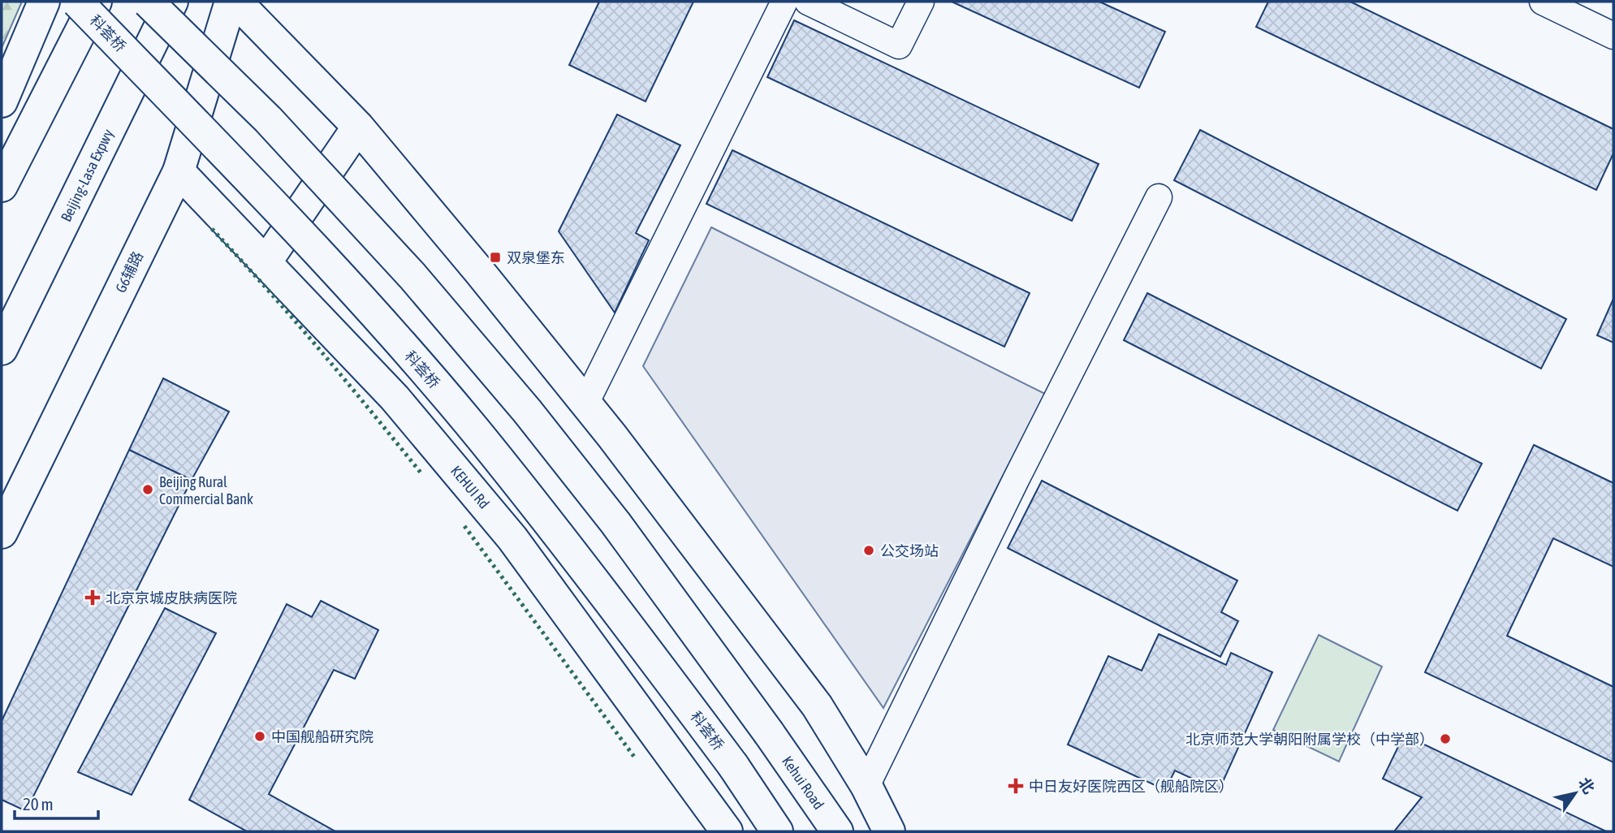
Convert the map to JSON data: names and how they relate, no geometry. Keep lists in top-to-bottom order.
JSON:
{
  "streets": {
    "main road": [
      "科荟桥",
      "Beijing-Lasa Expwy",
      "G6辅路",
      "KEHUI Rd",
      "Kehui Road"
    ]
  },
  "crossings": [
    ["G6辅路", "KEHUI Rd"]
  ],
  "places": {
    "transit": ["双泉堡东"],
    "other": [
      "Beijing Rural Commercial Bank",
      "公交场站",
      "中国舰船研究院",
      "北京师范大学朝阳附属学校（中学部）"
    ],
    "health": ["北京京城皮肤病医院", "中日友好医院西区（舰船院区）"]
  },
  "scale_bar": "20 m",
  "north": "top right"
}
